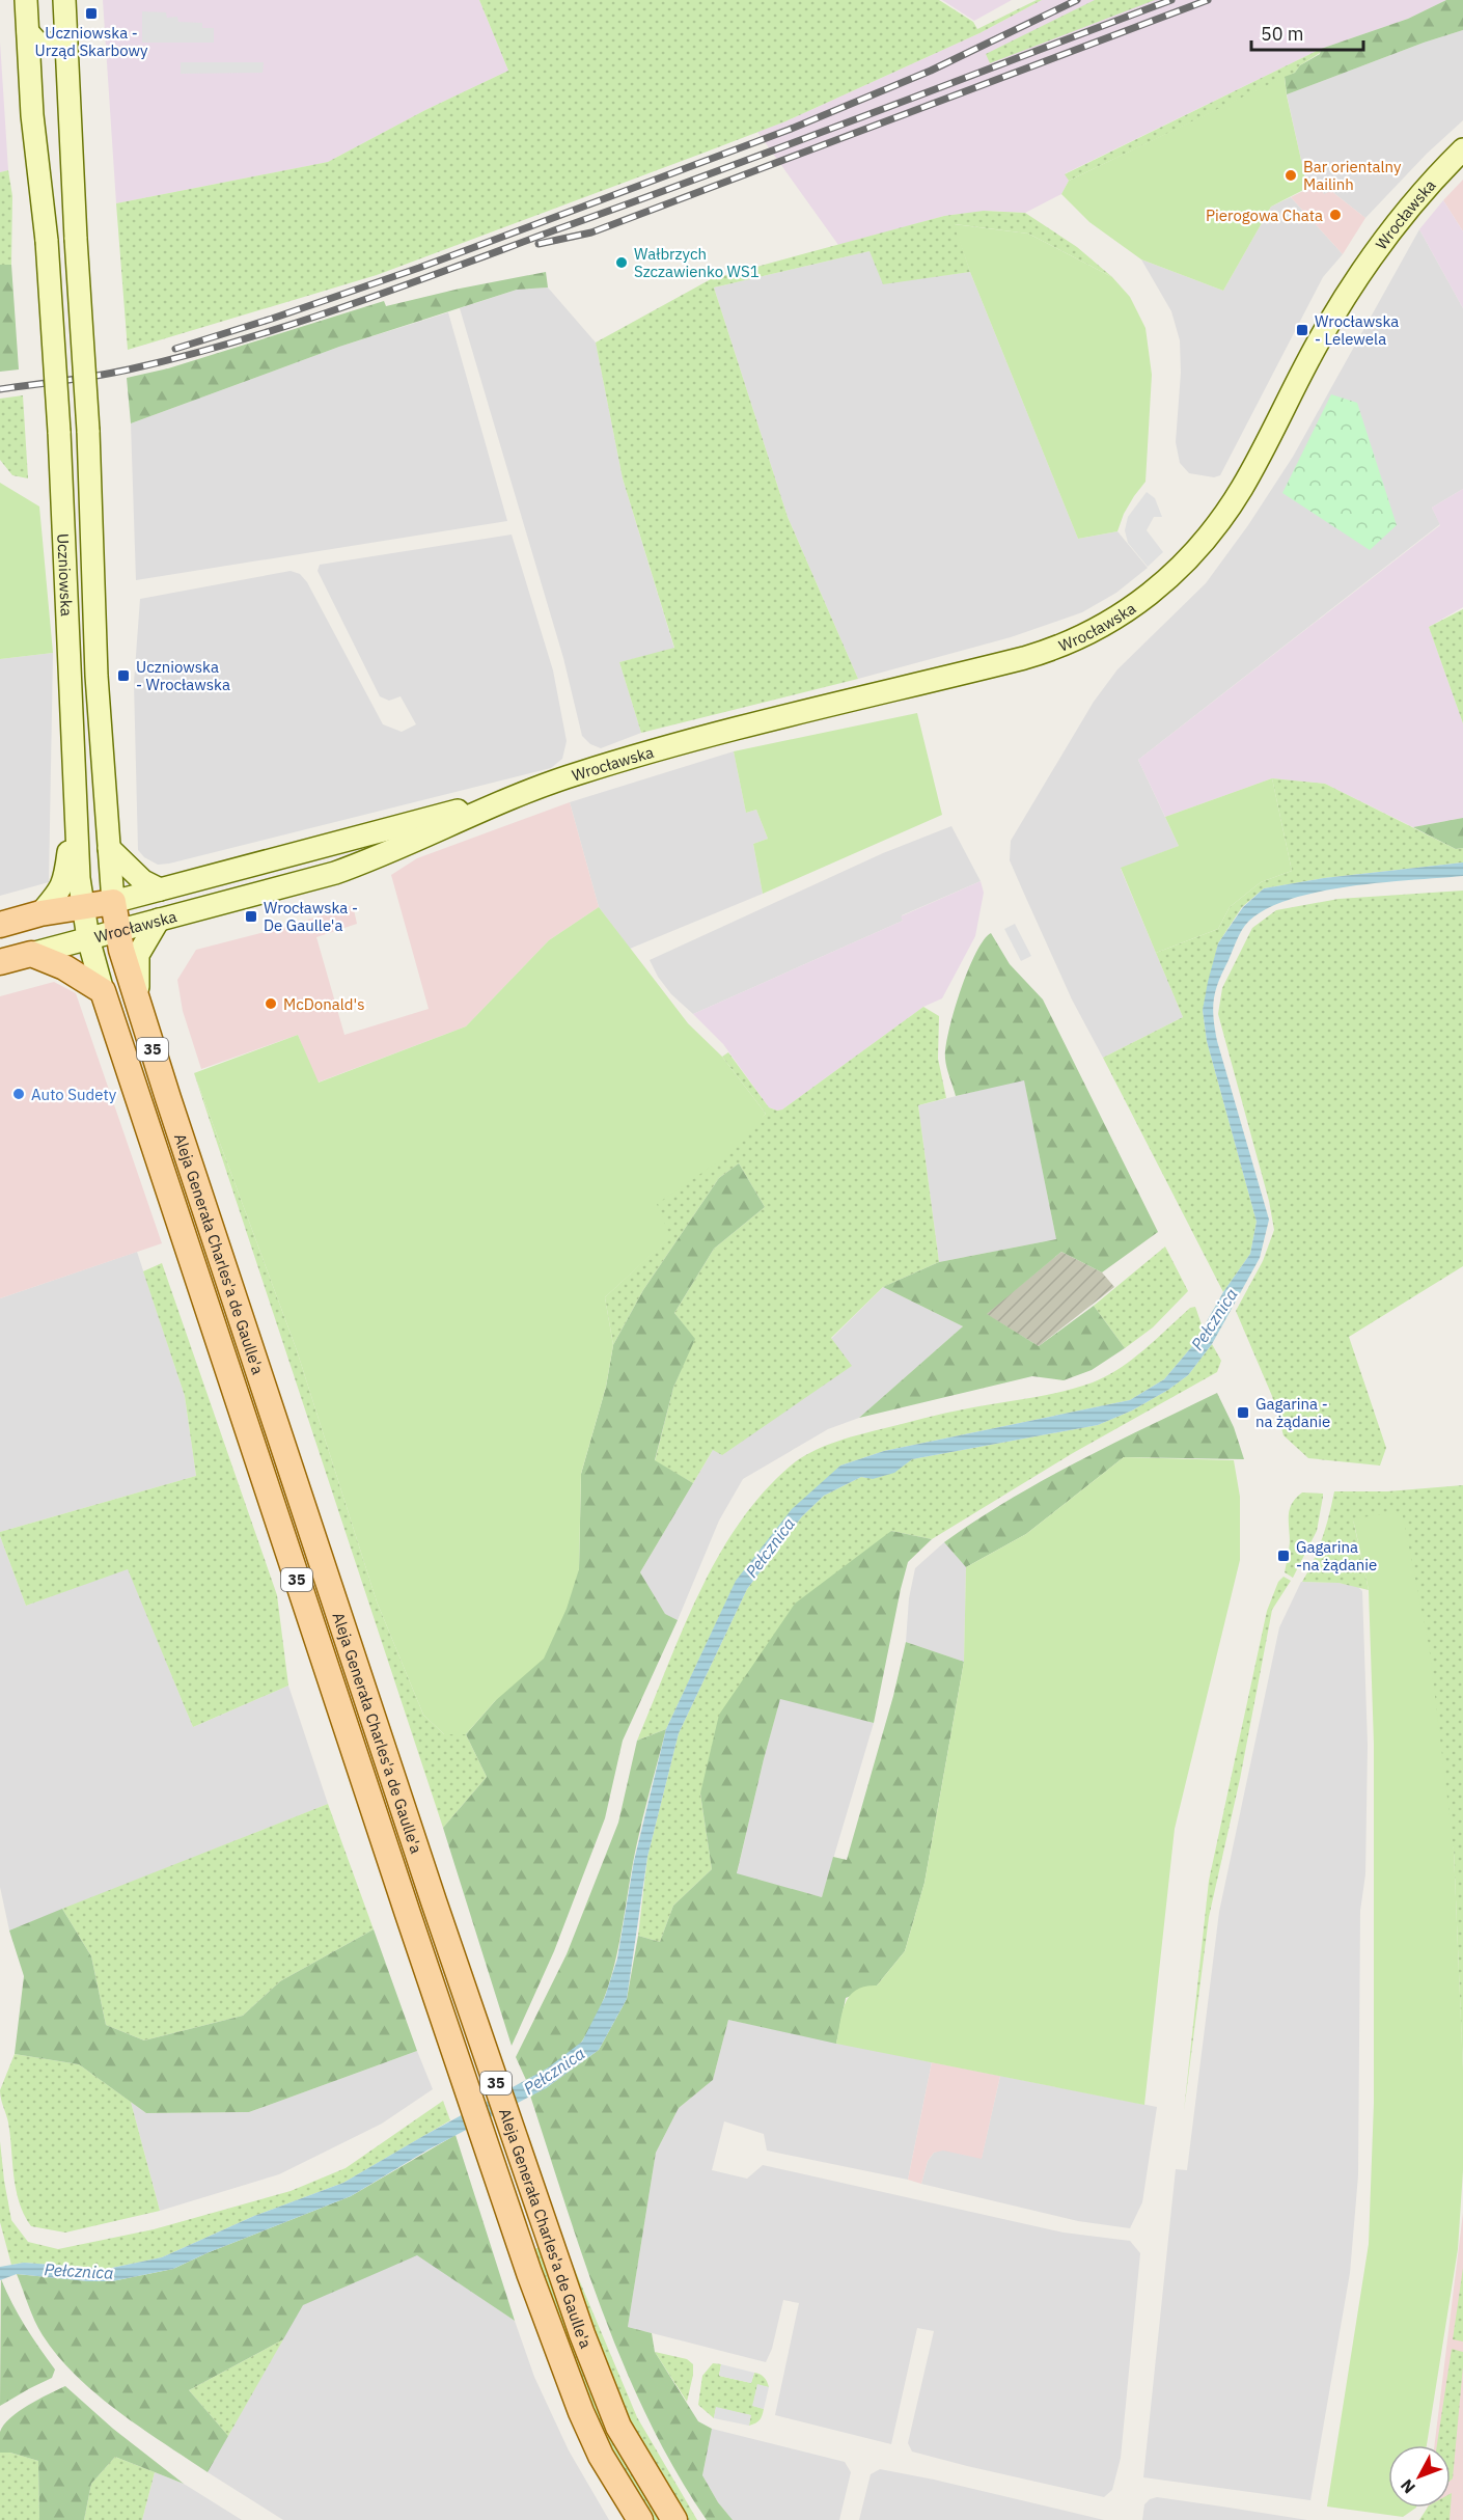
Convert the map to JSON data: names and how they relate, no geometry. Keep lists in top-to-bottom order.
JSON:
{
  "streets": {
    "main road": [
      "Wrocławska",
      "Uczniowska",
      "35",
      "Aleja Generała Charles'a de Gaulle'a"
    ]
  },
  "crossings": [
    ["Wrocławska", "Uczniowska"],
    ["Wrocławska", "35"],
    ["Wrocławska", "Aleja Generała Charles'a de Gaulle'a"],
    ["Uczniowska", "35"],
    ["Uczniowska", "Aleja Generała Charles'a de Gaulle'a"],
    ["35", "Aleja Generała Charles'a de Gaulle'a"]
  ],
  "water": ["Pełcznica"],
  "places": {
    "transit": [
      "Uczniowska - Urząd Skarbowy",
      "Wrocławska - Lelewela",
      "Uczniowska - Wrocławska",
      "Wrocławska - De Gaulle'a",
      "Gagarina - na żądanie",
      "Gagarina -na żądanie"
    ],
    "other": [
      "Bar orientalny Mailinh",
      "Pierogowa Chata",
      "Wałbrzych Szczawienko WS1",
      "McDonald's",
      "Auto Sudety"
    ]
  },
  "scale_bar": "50 m",
  "north": "bottom left"
}
